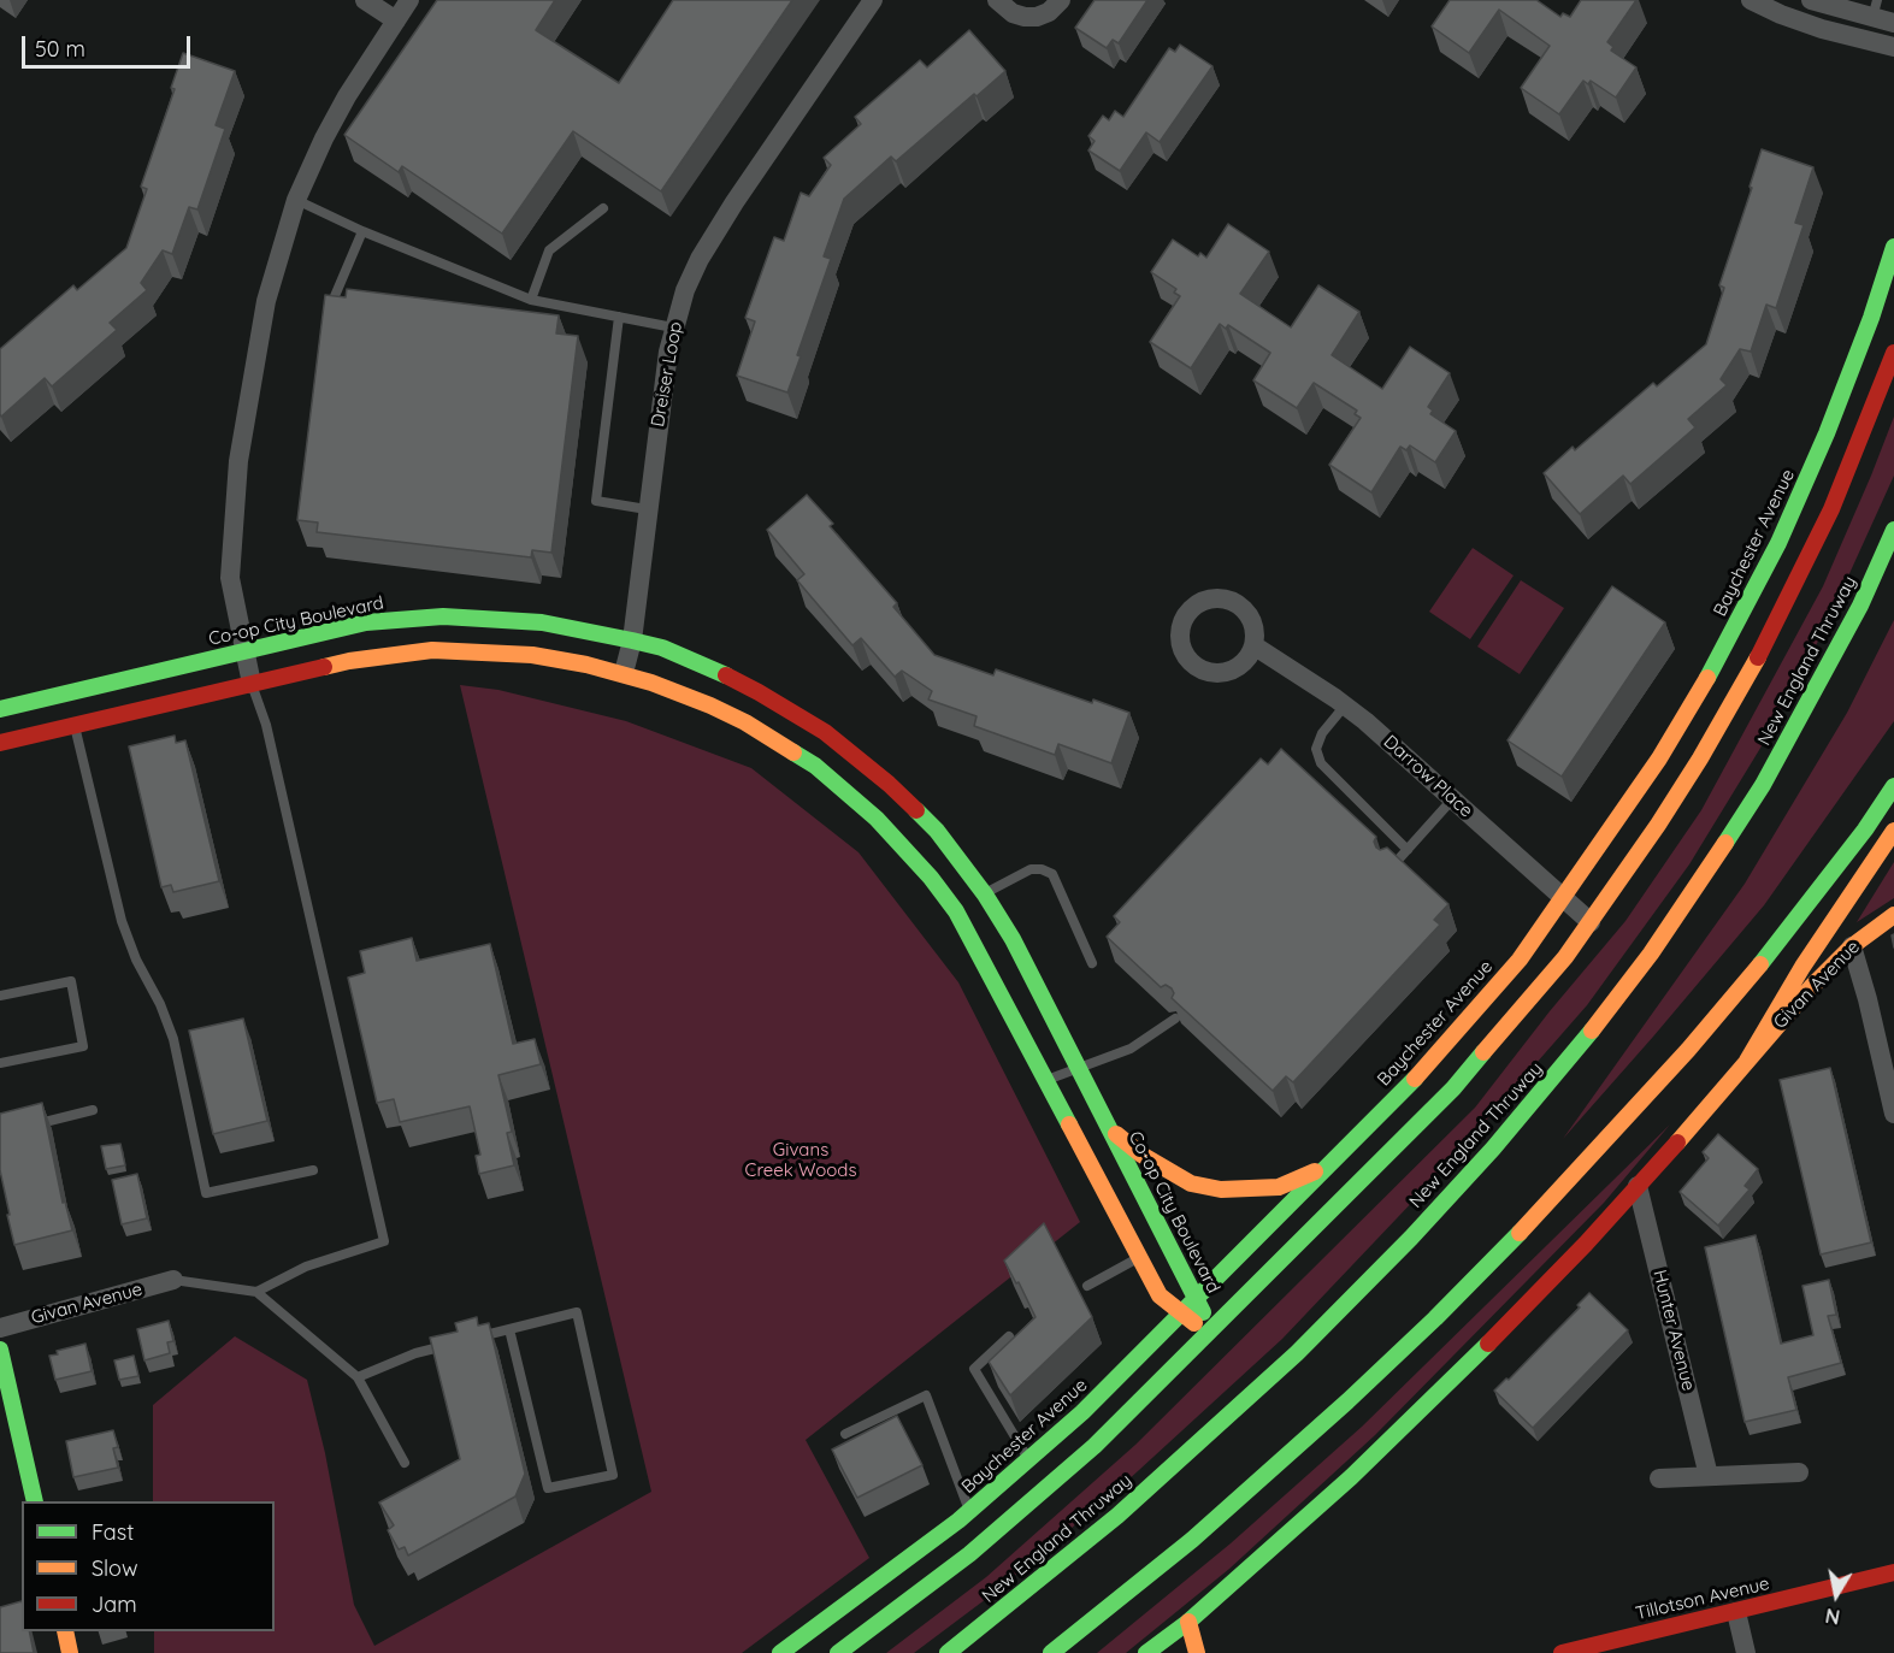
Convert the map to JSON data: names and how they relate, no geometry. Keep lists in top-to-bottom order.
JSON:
{
  "streets": {
    "main road": [
      "Baychester Avenue",
      "Co-op City Boulevard",
      "New England Thruway",
      "Givan Avenue",
      "Tillotson Avenue"
    ],
    "street": ["Dreiser Loop", "Darrow Place", "Hunter Avenue"]
  },
  "crossings": [
    ["Dreiser Loop", "Co-op City Boulevard"],
    ["Baychester Avenue", "Co-op City Boulevard"],
    ["Baychester Avenue", "Darrow Place"]
  ],
  "parks": ["Givans Creek Woods"],
  "legend": ["Fast", "Slow", "Jam"],
  "scale_bar": "50 m",
  "north": "bottom"
}
